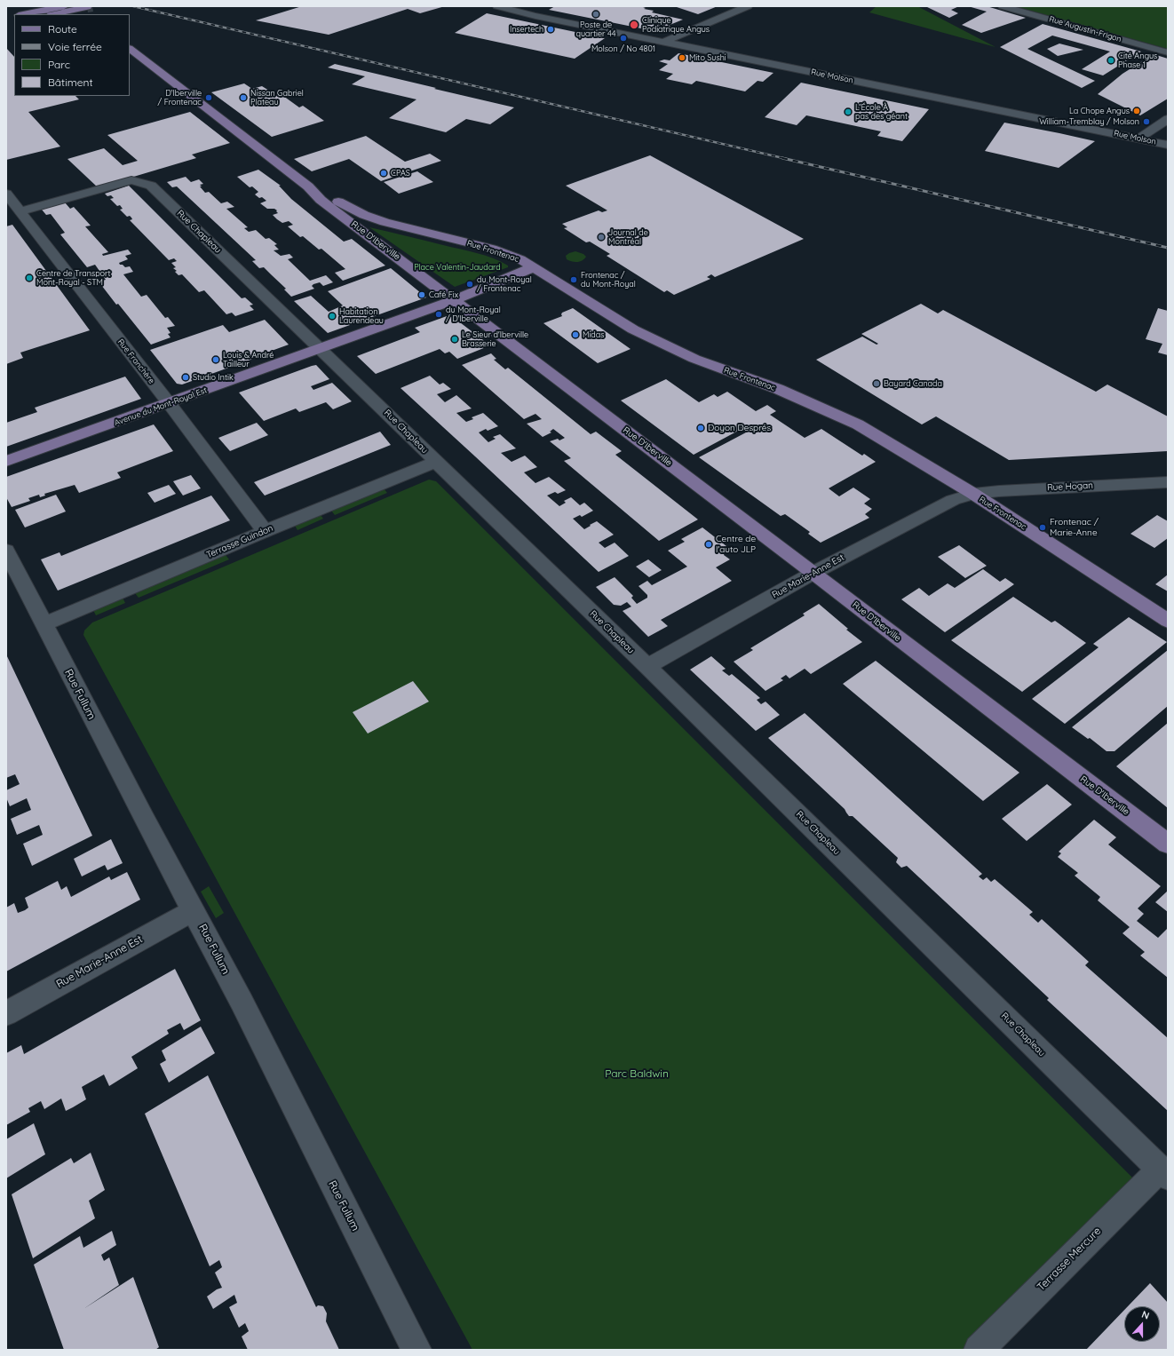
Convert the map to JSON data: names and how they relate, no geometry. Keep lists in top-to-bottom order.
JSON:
{
  "streets": {
    "main road": ["Rue D'Iberville", "Rue Frontenac", "Avenue du Mont-Royal Est"],
    "street": [
      "Rue Augustin-Frigon",
      "Rue Molson",
      "Rue Chapleau",
      "Rue Franchère",
      "Rue Hogan",
      "Terrasse Guindon",
      "Rue Marie-Anne Est",
      "Rue Fullum",
      "Terrasse Mercure"
    ]
  },
  "crossings": [
    ["Rue Chapleau", "Rue Franchère"],
    ["Rue Chapleau", "Avenue du Mont-Royal Est"],
    ["Rue Chapleau", "Terrasse Guindon"],
    ["Rue Chapleau", "Rue Marie-Anne Est"],
    ["Rue Chapleau", "Terrasse Mercure"],
    ["Rue D'Iberville", "Rue Frontenac"],
    ["Rue D'Iberville", "Avenue du Mont-Royal Est"],
    ["Rue D'Iberville", "Rue Marie-Anne Est"],
    ["Rue Frontenac", "Avenue du Mont-Royal Est"],
    ["Rue Frontenac", "Rue Hogan"],
    ["Rue Frontenac", "Rue Marie-Anne Est"],
    ["Rue Franchère", "Avenue du Mont-Royal Est"],
    ["Rue Franchère", "Terrasse Guindon"],
    ["Rue Hogan", "Rue Marie-Anne Est"],
    ["Terrasse Guindon", "Rue Fullum"],
    ["Rue Marie-Anne Est", "Rue Fullum"]
  ],
  "parks": ["Place Valentin-Jaudard", "Parc Baldwin"],
  "places": [
    "Poste de quartier 44",
    "Clinique Podiatrique Angus",
    "Insertech",
    "Molson / No 4801",
    "Mito Sushi",
    "Cité Angus Phase 1",
    "D'Iberville / Frontenac",
    "Nissan Gabriel Plateau",
    "La Chope Angus",
    "L'École À pas des géant",
    "William-Tremblay / Molson",
    "CPAS",
    "Journal de Montréal",
    "Centre de Transport Mont-Royal - STM",
    "Frontenac / du Mont-Royal",
    "du Mont-Royal / Frontenac",
    "Café Fix",
    "du Mont-Royal / D'Iberville",
    "Habitation Laurendeau",
    "Midas",
    "Le Sieur d'Iberville Brasserie",
    "Louis & André Tailleur",
    "Studio Intik",
    "Bayard Canada",
    "Doyon Després",
    "Frontenac / Marie-Anne",
    "Centre de l'auto JLP"
  ],
  "legend": [
    "Route",
    "Voie ferrée",
    "Parc",
    "Bâtiment"
  ],
  "north": "top"
}
